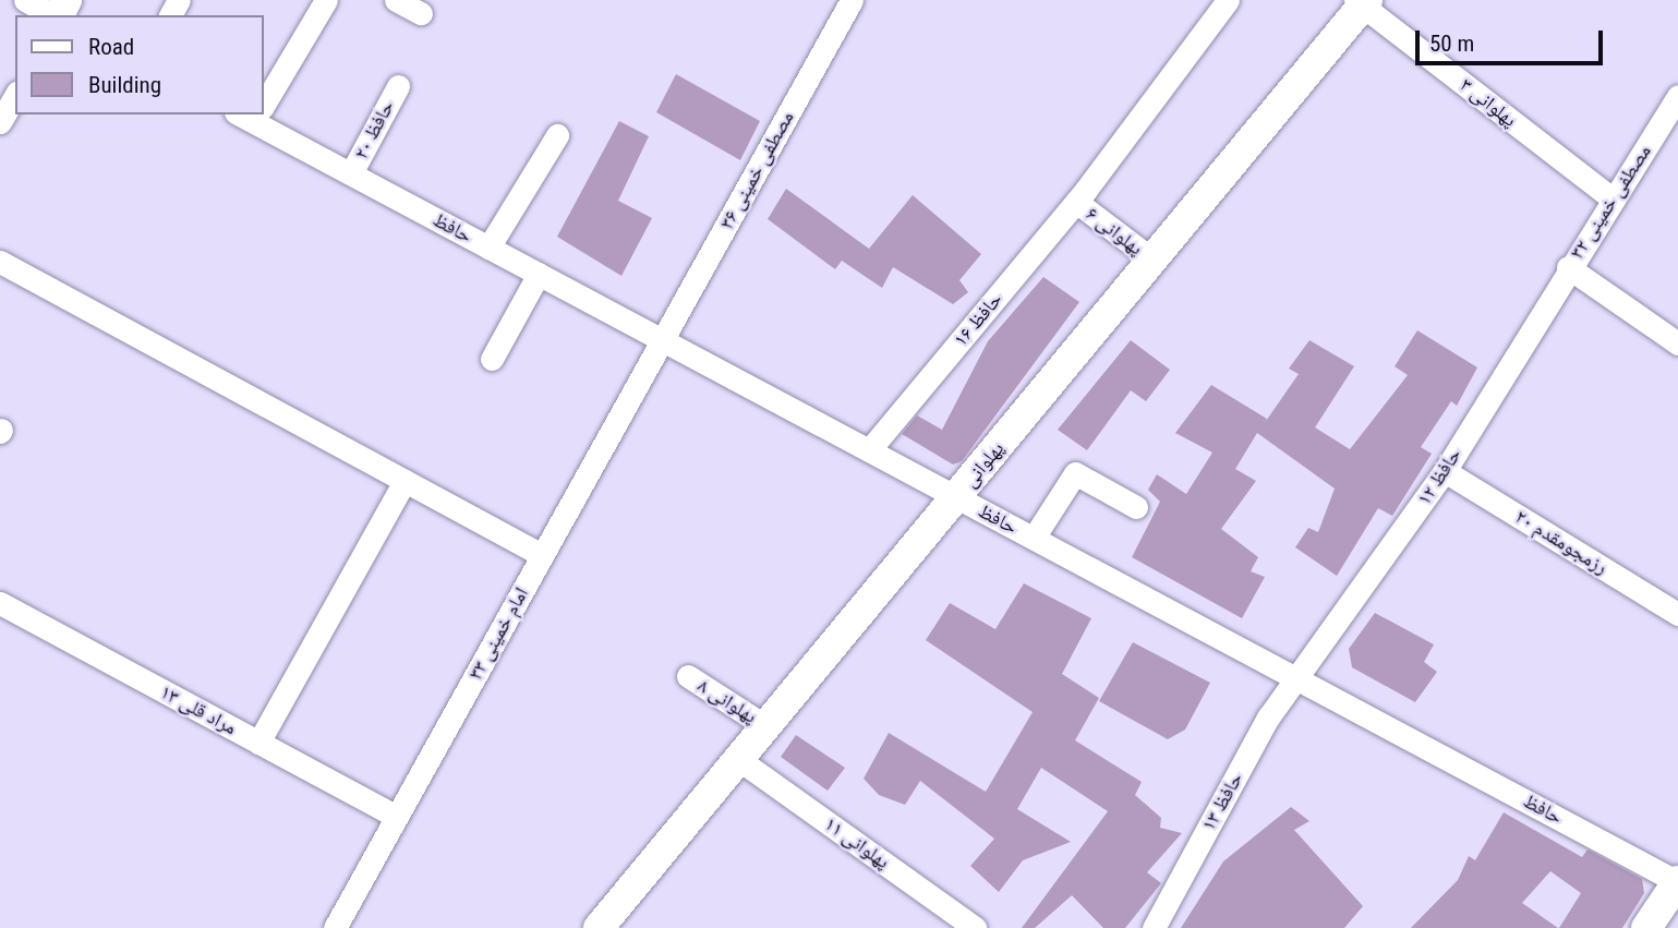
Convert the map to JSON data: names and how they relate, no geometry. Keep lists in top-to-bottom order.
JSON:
{
  "streets": {
    "street": [
      "پهلوانی ۳",
      "حافظ ۲۰",
      "مصطفی خمینی ۳۶",
      "مصطفی خمینی ۳۲",
      "حافظ",
      "پهلوانی ۶",
      "حافظ ۱۶",
      "پهلوانی",
      "حافظ ۱۲",
      "رزمجومقدم ۲۰",
      "امام خمینی ۳۳",
      "پهلوانی ۸",
      "مراد قلی ۱۳",
      "حافظ ۱۳",
      "پهلوانی ۱۱"
    ]
  },
  "crossings": [
    ["پهلوانی ۳", "مصطفی خمینی ۳۲"],
    ["پهلوانی ۳", "پهلوانی"],
    ["حافظ ۲۰", "حافظ"],
    ["مصطفی خمینی ۳۶", "حافظ"],
    ["مصطفی خمینی ۳۶", "امام خمینی ۳۳"],
    ["مصطفی خمینی ۳۲", "حافظ ۱۲"],
    ["حافظ", "حافظ ۱۶"],
    ["حافظ", "پهلوانی"],
    ["حافظ", "حافظ ۱۲"],
    ["حافظ", "امام خمینی ۳۳"],
    ["حافظ", "حافظ ۱۳"],
    ["پهلوانی ۶", "حافظ ۱۶"],
    ["پهلوانی ۶", "پهلوانی"],
    ["پهلوانی", "پهلوانی ۸"],
    ["پهلوانی", "پهلوانی ۱۱"],
    ["حافظ ۱۲", "رزمجومقدم ۲۰"],
    ["حافظ ۱۲", "حافظ ۱۳"],
    ["امام خمینی ۳۳", "مراد قلی ۱۳"]
  ],
  "legend": ["Road", "Building"],
  "scale_bar": "50 m"
}
